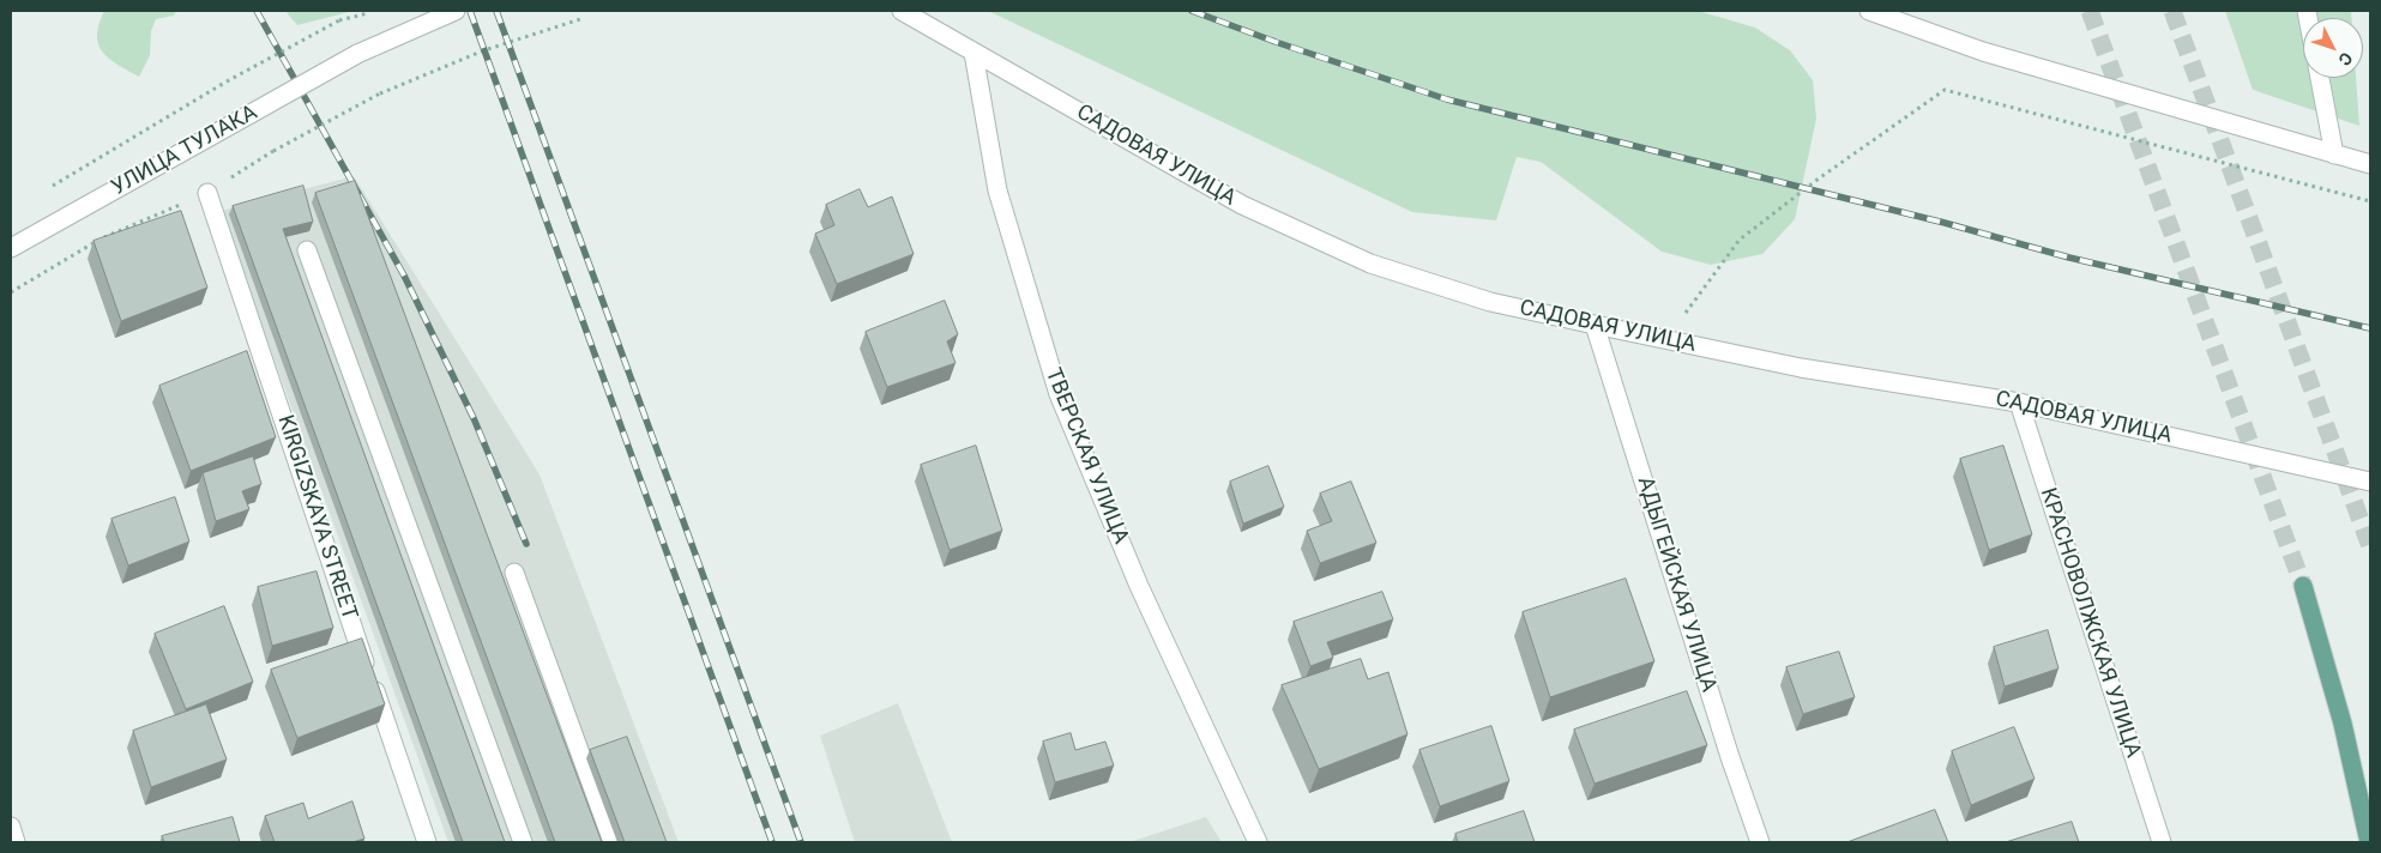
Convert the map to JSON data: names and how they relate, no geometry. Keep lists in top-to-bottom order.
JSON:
{
  "streets": {
    "street": [
      "УЛИЦА ТУЛАКА",
      "САДОВАЯ УЛИЦА",
      "ТВЕРСКАЯ УЛИЦА",
      "KIRGIZSKAYA STREET",
      "АДЫГЕЙСКАЯ УЛИЦА",
      "КРАСНОВОЛЖСКАЯ УЛИЦА"
    ]
  },
  "crossings": [
    ["САДОВАЯ УЛИЦА", "ТВЕРСКАЯ УЛИЦА"],
    ["САДОВАЯ УЛИЦА", "АДЫГЕЙСКАЯ УЛИЦА"],
    ["САДОВАЯ УЛИЦА", "КРАСНОВОЛЖСКАЯ УЛИЦА"]
  ],
  "north": "bottom right"
}
